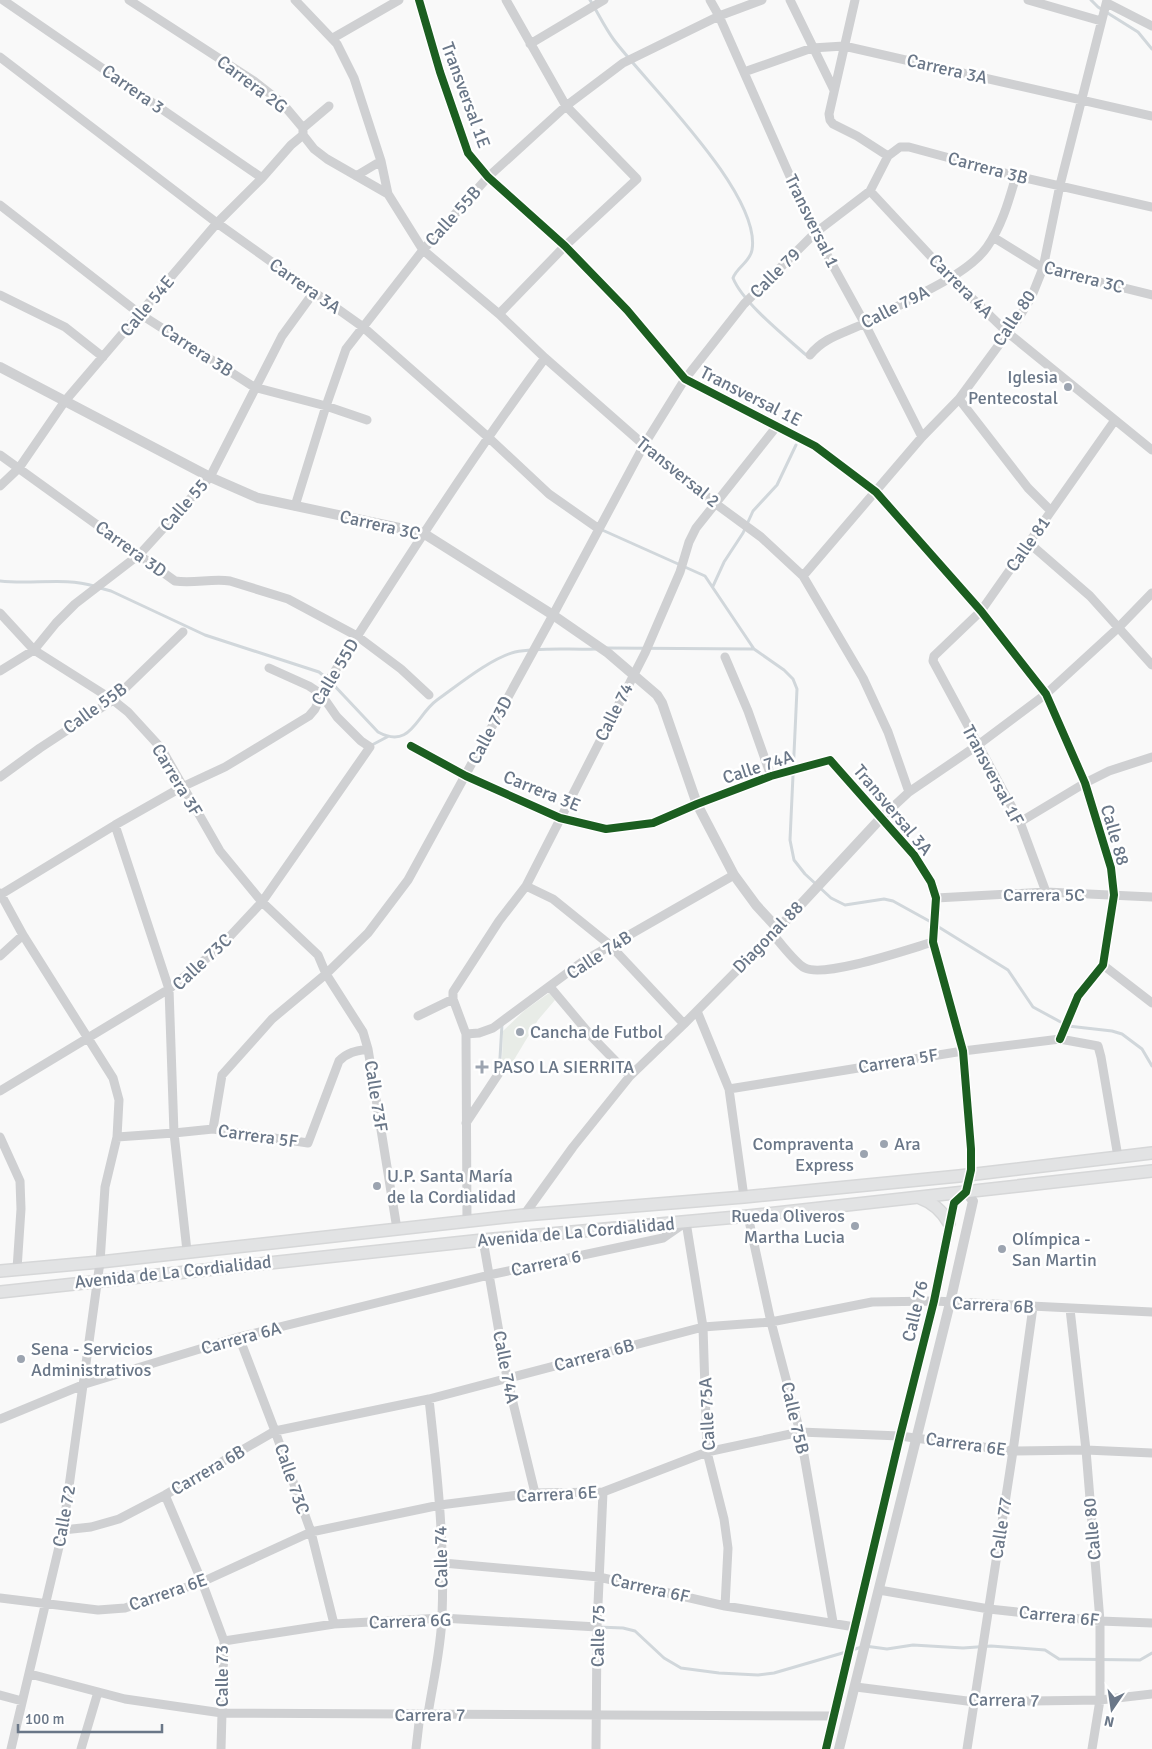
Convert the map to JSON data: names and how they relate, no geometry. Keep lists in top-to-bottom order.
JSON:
{
  "streets": {
    "main road": ["Avenida de La Cordialidad"],
    "street": [
      "Carrera 3A",
      "Carrera 2G",
      "Carrera 3",
      "Transversal 1E",
      "Carrera 3B",
      "Calle 55B",
      "Transversal 1",
      "Calle 79",
      "Carrera 3C",
      "Carrera 4A",
      "Calle 54E",
      "Calle 79A",
      "Calle 80",
      "Transversal 2",
      "Calle 55",
      "Calle 81",
      "Carrera 3D",
      "Calle 55D",
      "Calle 74",
      "Calle 73D",
      "Calle 74A",
      "Transversal 1F",
      "Carrera 3F",
      "Carrera 3E",
      "Transversal 3A",
      "Calle 88",
      "Carrera 5C",
      "Diagonal 88",
      "Calle 74B",
      "Calle 73C",
      "Carrera 5F",
      "Calle 73F",
      "Carrera 6",
      "Carrera 6B",
      "Calle 76",
      "Carrera 6A",
      "Calle 75A",
      "Calle 75B",
      "Carrera 6E",
      "Calle 72",
      "Calle 77",
      "Carrera 6F",
      "Carrera 6G",
      "Calle 75",
      "Calle 73",
      "Carrera 7"
    ]
  },
  "crossings": [
    ["Carrera 3A", "Calle 55B"],
    ["Carrera 3A", "Transversal 1"],
    ["Carrera 3A", "Calle 54E"],
    ["Carrera 3A", "Calle 80"],
    ["Carrera 3A", "Calle 55"],
    ["Carrera 3A", "Calle 55D"],
    ["Carrera 3A", "Calle 73D"],
    ["Carrera 2G", "Calle 54E"],
    ["Carrera 2G", "Transversal 2"],
    ["Carrera 3", "Calle 54E"],
    ["Transversal 1E", "Calle 55B"],
    ["Transversal 1E", "Calle 80"],
    ["Transversal 1E", "Calle 81"],
    ["Transversal 1E", "Calle 74"],
    ["Transversal 1E", "Calle 73D"],
    ["Transversal 1E", "Calle 88"],
    ["Transversal 1E", "Diagonal 88"],
    ["Carrera 3B", "Calle 55B"],
    ["Carrera 3B", "Calle 79"],
    ["Carrera 3B", "Calle 54E"],
    ["Carrera 3B", "Calle 79A"],
    ["Carrera 3B", "Calle 80"],
    ["Carrera 3B", "Calle 55"],
    ["Calle 55B", "Transversal 1"],
    ["Calle 55B", "Carrera 3C"],
    ["Calle 55B", "Transversal 2"],
    ["Calle 55B", "Carrera 3F"],
    ["Transversal 1", "Calle 79"],
    ["Transversal 1", "Calle 79A"],
    ["Transversal 1", "Calle 80"],
    ["Calle 79", "Carrera 4A"],
    ["Calle 79", "Calle 73D"],
    ["Carrera 3C", "Calle 54E"],
    ["Carrera 3C", "Calle 79A"],
    ["Carrera 3C", "Calle 80"],
    ["Carrera 3C", "Calle 55"],
    ["Carrera 3C", "Calle 55D"],
    ["Carrera 3C", "Calle 74"],
    ["Carrera 3C", "Calle 73D"],
    ["Carrera 3C", "Calle 74A"],
    ["Carrera 3C", "Carrera 3E"],
    ["Carrera 3C", "Diagonal 88"],
    ["Carrera 3C", "Calle 74B"],
    ["Carrera 4A", "Calle 79A"],
    ["Carrera 4A", "Calle 80"],
    ["Carrera 4A", "Calle 81"],
    ["Calle 54E", "Carrera 3D"],
    ["Calle 80", "Transversal 2"],
    ["Calle 80", "Carrera 6B"],
    ["Calle 80", "Carrera 6E"],
    ["Calle 80", "Carrera 6F"],
    ["Calle 80", "Carrera 7"],
    ["Transversal 2", "Calle 55D"],
    ["Transversal 2", "Calle 74"],
    ["Transversal 2", "Calle 73D"],
    ["Transversal 2", "Diagonal 88"],
    ["Calle 55", "Carrera 3D"],
    ["Calle 55", "Carrera 3F"],
    ["Calle 81", "Transversal 1F"],
    ["Carrera 3D", "Calle 55D"],
    ["Calle 55D", "Carrera 3F"],
    ["Calle 55D", "Calle 73C"],
    ["Calle 55D", "Calle 72"],
    ["Calle 74", "Carrera 3E"],
    ["Calle 74", "Carrera 6B"],
    ["Calle 74", "Carrera 6E"],
    ["Calle 74", "Carrera 6F"],
    ["Calle 74", "Carrera 6G"],
    ["Calle 74", "Carrera 7"],
    ["Calle 73D", "Carrera 3F"],
    ["Calle 73D", "Carrera 3E"],
    ["Calle 73D", "Carrera 5F"],
    ["Calle 73D", "Calle 73F"],
    ["Calle 74A", "Carrera 3E"],
    ["Calle 74A", "Transversal 3A"],
    ["Calle 74A", "Avenida de La Cordialidad"],
    ["Calle 74A", "Carrera 6"],
    ["Calle 74A", "Carrera 6B"],
    ["Calle 74A", "Carrera 6A"],
    ["Calle 74A", "Carrera 6E"],
    ["Transversal 1F", "Carrera 5C"],
    ["Transversal 1F", "Diagonal 88"],
    ["Carrera 3F", "Calle 73C"],
    ["Carrera 3F", "Calle 73F"],
    ["Transversal 3A", "Diagonal 88"],
    ["Transversal 3A", "Calle 76"],
    ["Calle 88", "Carrera 5C"],
    ["Calle 88", "Diagonal 88"],
    ["Calle 88", "Carrera 5F"],
    ["Carrera 5C", "Calle 76"],
    ["Diagonal 88", "Avenida de La Cordialidad"],
    ["Calle 73C", "Carrera 5F"],
    ["Calle 73C", "Avenida de La Cordialidad"],
    ["Calle 73C", "Carrera 6B"],
    ["Calle 73C", "Carrera 6A"],
    ["Calle 73C", "Carrera 6E"],
    ["Calle 73C", "Carrera 6G"],
    ["Carrera 5F", "Calle 73F"],
    ["Carrera 5F", "Avenida de La Cordialidad"],
    ["Carrera 5F", "Calle 76"],
    ["Carrera 5F", "Calle 72"],
    ["Calle 73F", "Avenida de La Cordialidad"],
    ["Avenida de La Cordialidad", "Carrera 6"],
    ["Avenida de La Cordialidad", "Calle 76"],
    ["Avenida de La Cordialidad", "Calle 75A"],
    ["Avenida de La Cordialidad", "Calle 75B"],
    ["Avenida de La Cordialidad", "Calle 72"],
    ["Carrera 6", "Carrera 6A"],
    ["Carrera 6", "Calle 75A"],
    ["Carrera 6B", "Calle 76"],
    ["Carrera 6B", "Calle 75A"],
    ["Carrera 6B", "Calle 75B"],
    ["Carrera 6B", "Calle 72"],
    ["Carrera 6B", "Calle 77"],
    ["Carrera 6B", "Calle 73"],
    ["Calle 76", "Carrera 6E"],
    ["Calle 76", "Carrera 6F"],
    ["Calle 76", "Carrera 7"],
    ["Carrera 6A", "Calle 72"],
    ["Calle 75A", "Carrera 6E"],
    ["Calle 75A", "Carrera 6F"],
    ["Calle 75B", "Carrera 6E"],
    ["Calle 75B", "Carrera 6F"],
    ["Carrera 6E", "Calle 72"],
    ["Carrera 6E", "Calle 77"],
    ["Carrera 6E", "Calle 75"],
    ["Carrera 6E", "Calle 73"],
    ["Calle 72", "Carrera 7"],
    ["Calle 77", "Carrera 6F"],
    ["Calle 77", "Carrera 7"],
    ["Carrera 6F", "Calle 75"],
    ["Carrera 6G", "Calle 75"],
    ["Carrera 6G", "Calle 73"],
    ["Calle 75", "Carrera 7"],
    ["Calle 73", "Carrera 7"]
  ],
  "places": {
    "other": [
      "Iglesia Pentecostal",
      "Cancha de Futbol",
      "Ara",
      "Compraventa Express",
      "U.P. Santa María de la Cordialidad",
      "Rueda Oliveros Martha Lucia",
      "Olímpica - San Martin",
      "Sena - Servicios Administrativos"
    ],
    "health": ["PASO LA SIERRITA"]
  },
  "scale_bar": "100 m",
  "north": "bottom"
}
